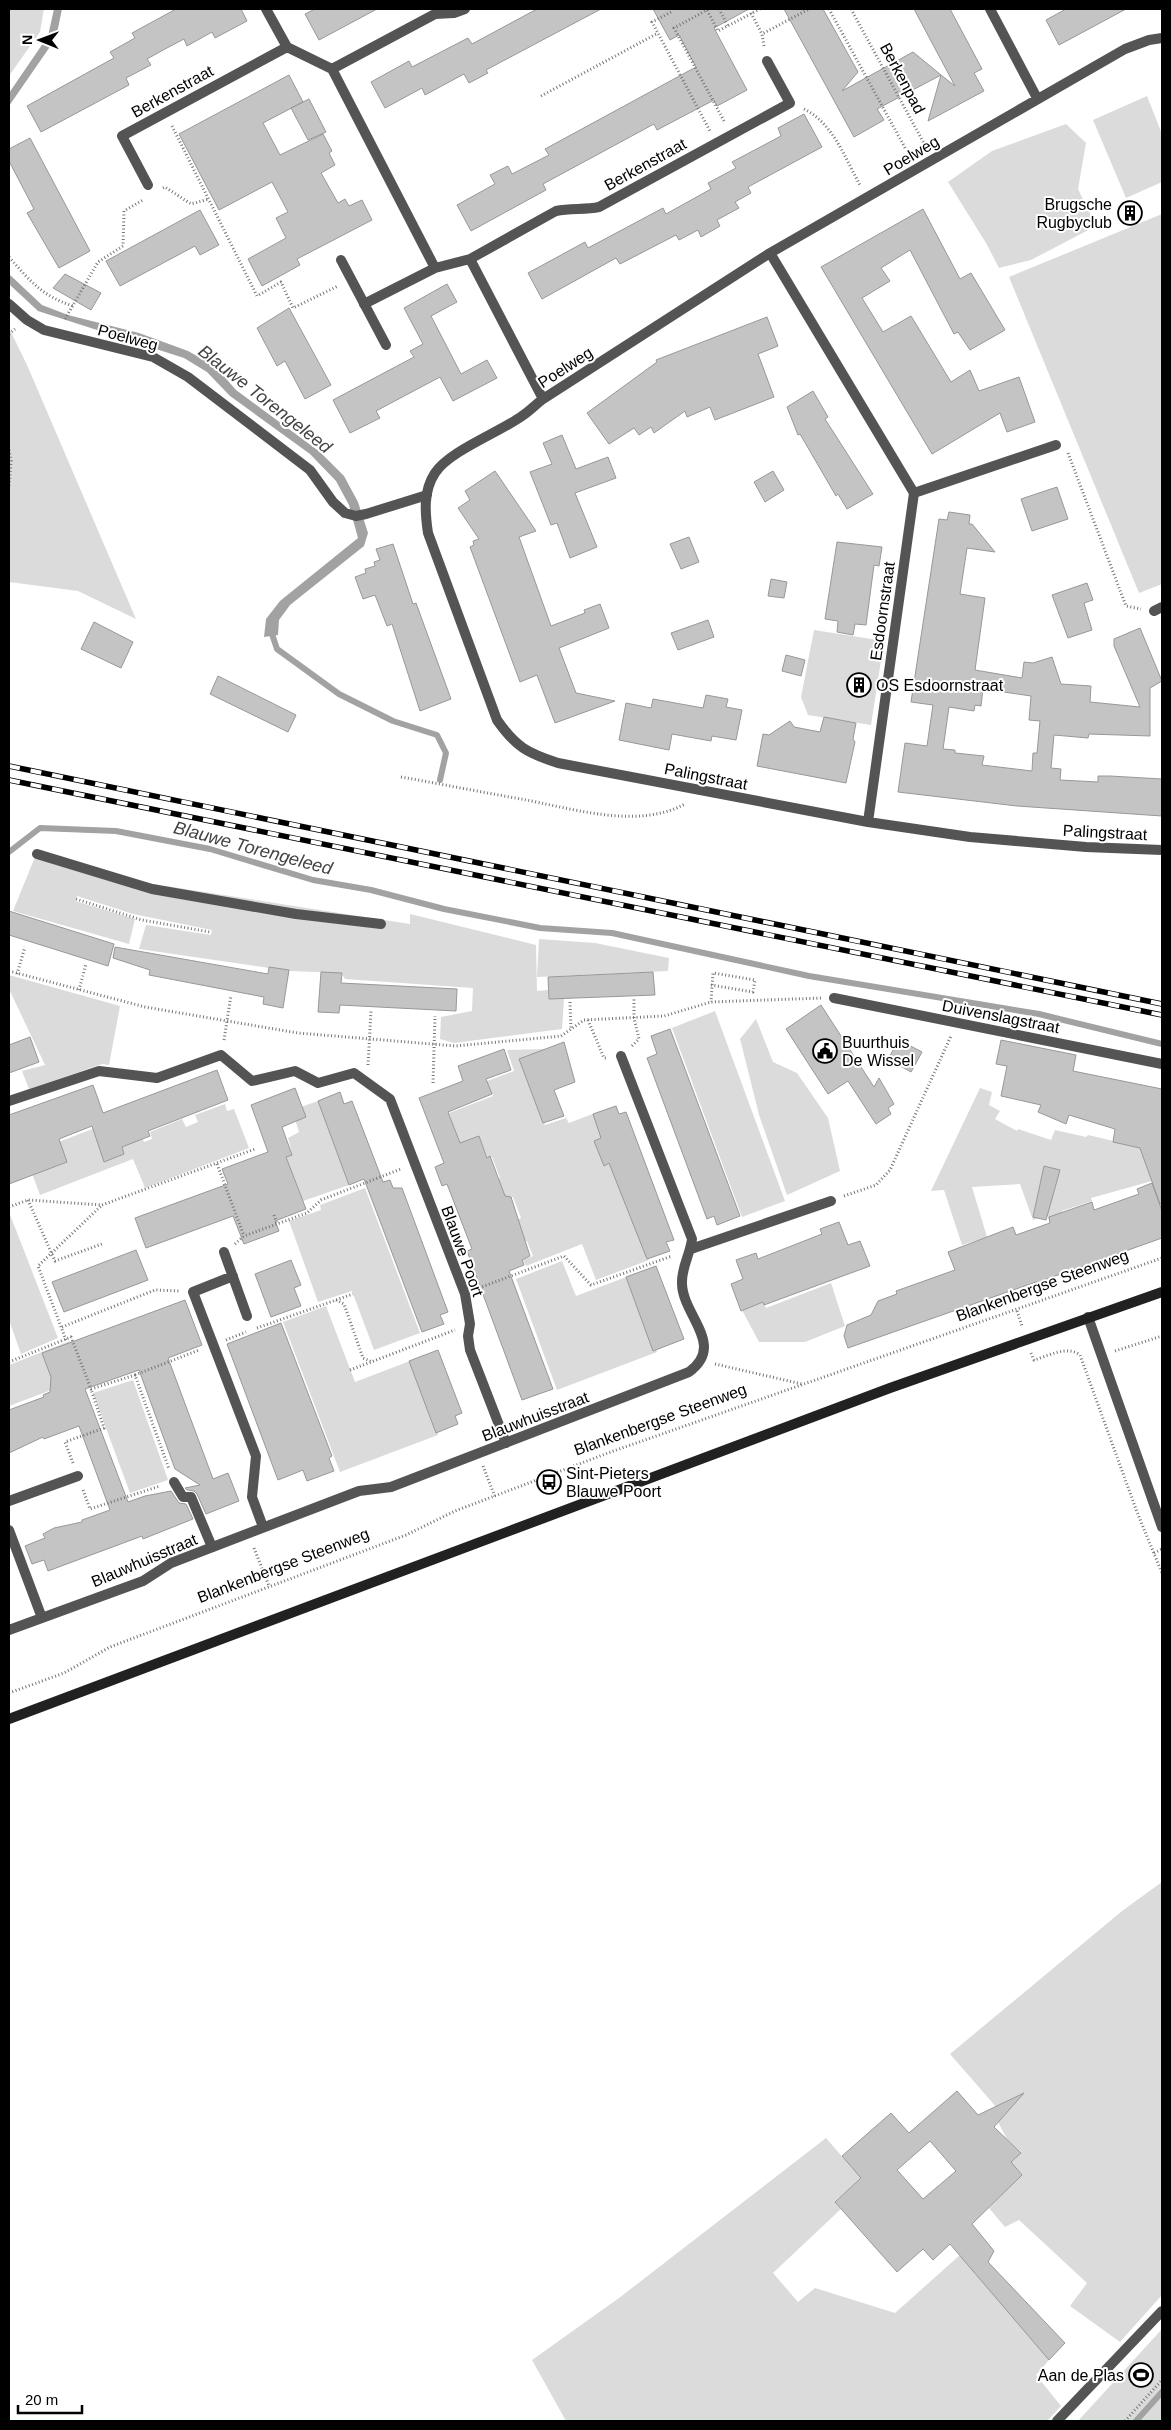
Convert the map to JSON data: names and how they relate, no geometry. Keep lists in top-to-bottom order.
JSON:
{
  "streets": {
    "street": [
      "Berkenstraat",
      "Poelweg",
      "Esdoornstraat",
      "Palingstraat",
      "Duivenslagstraat",
      "Blauwe Poort",
      "Blauwhuisstraat"
    ],
    "path": ["Berkenpad", "Blankenbergse Steenweg"]
  },
  "crossings": [
    ["Berkenpad", "Poelweg"],
    ["Poelweg", "Palingstraat"],
    ["Esdoornstraat", "Palingstraat"],
    ["Blauwe Poort", "Blauwhuisstraat"]
  ],
  "water": ["Blauwe Torengeleed"],
  "places": {
    "building": ["Brugsche Rugbyclub", "OS Esdoornstraat"],
    "public building": ["Buurthuis De Wissel"],
    "bus stop": ["Sint-Pieters Blauwe Poort"],
    "sports": ["Aan de Plas"]
  },
  "scale_bar": "20 m",
  "north": "left"
}
